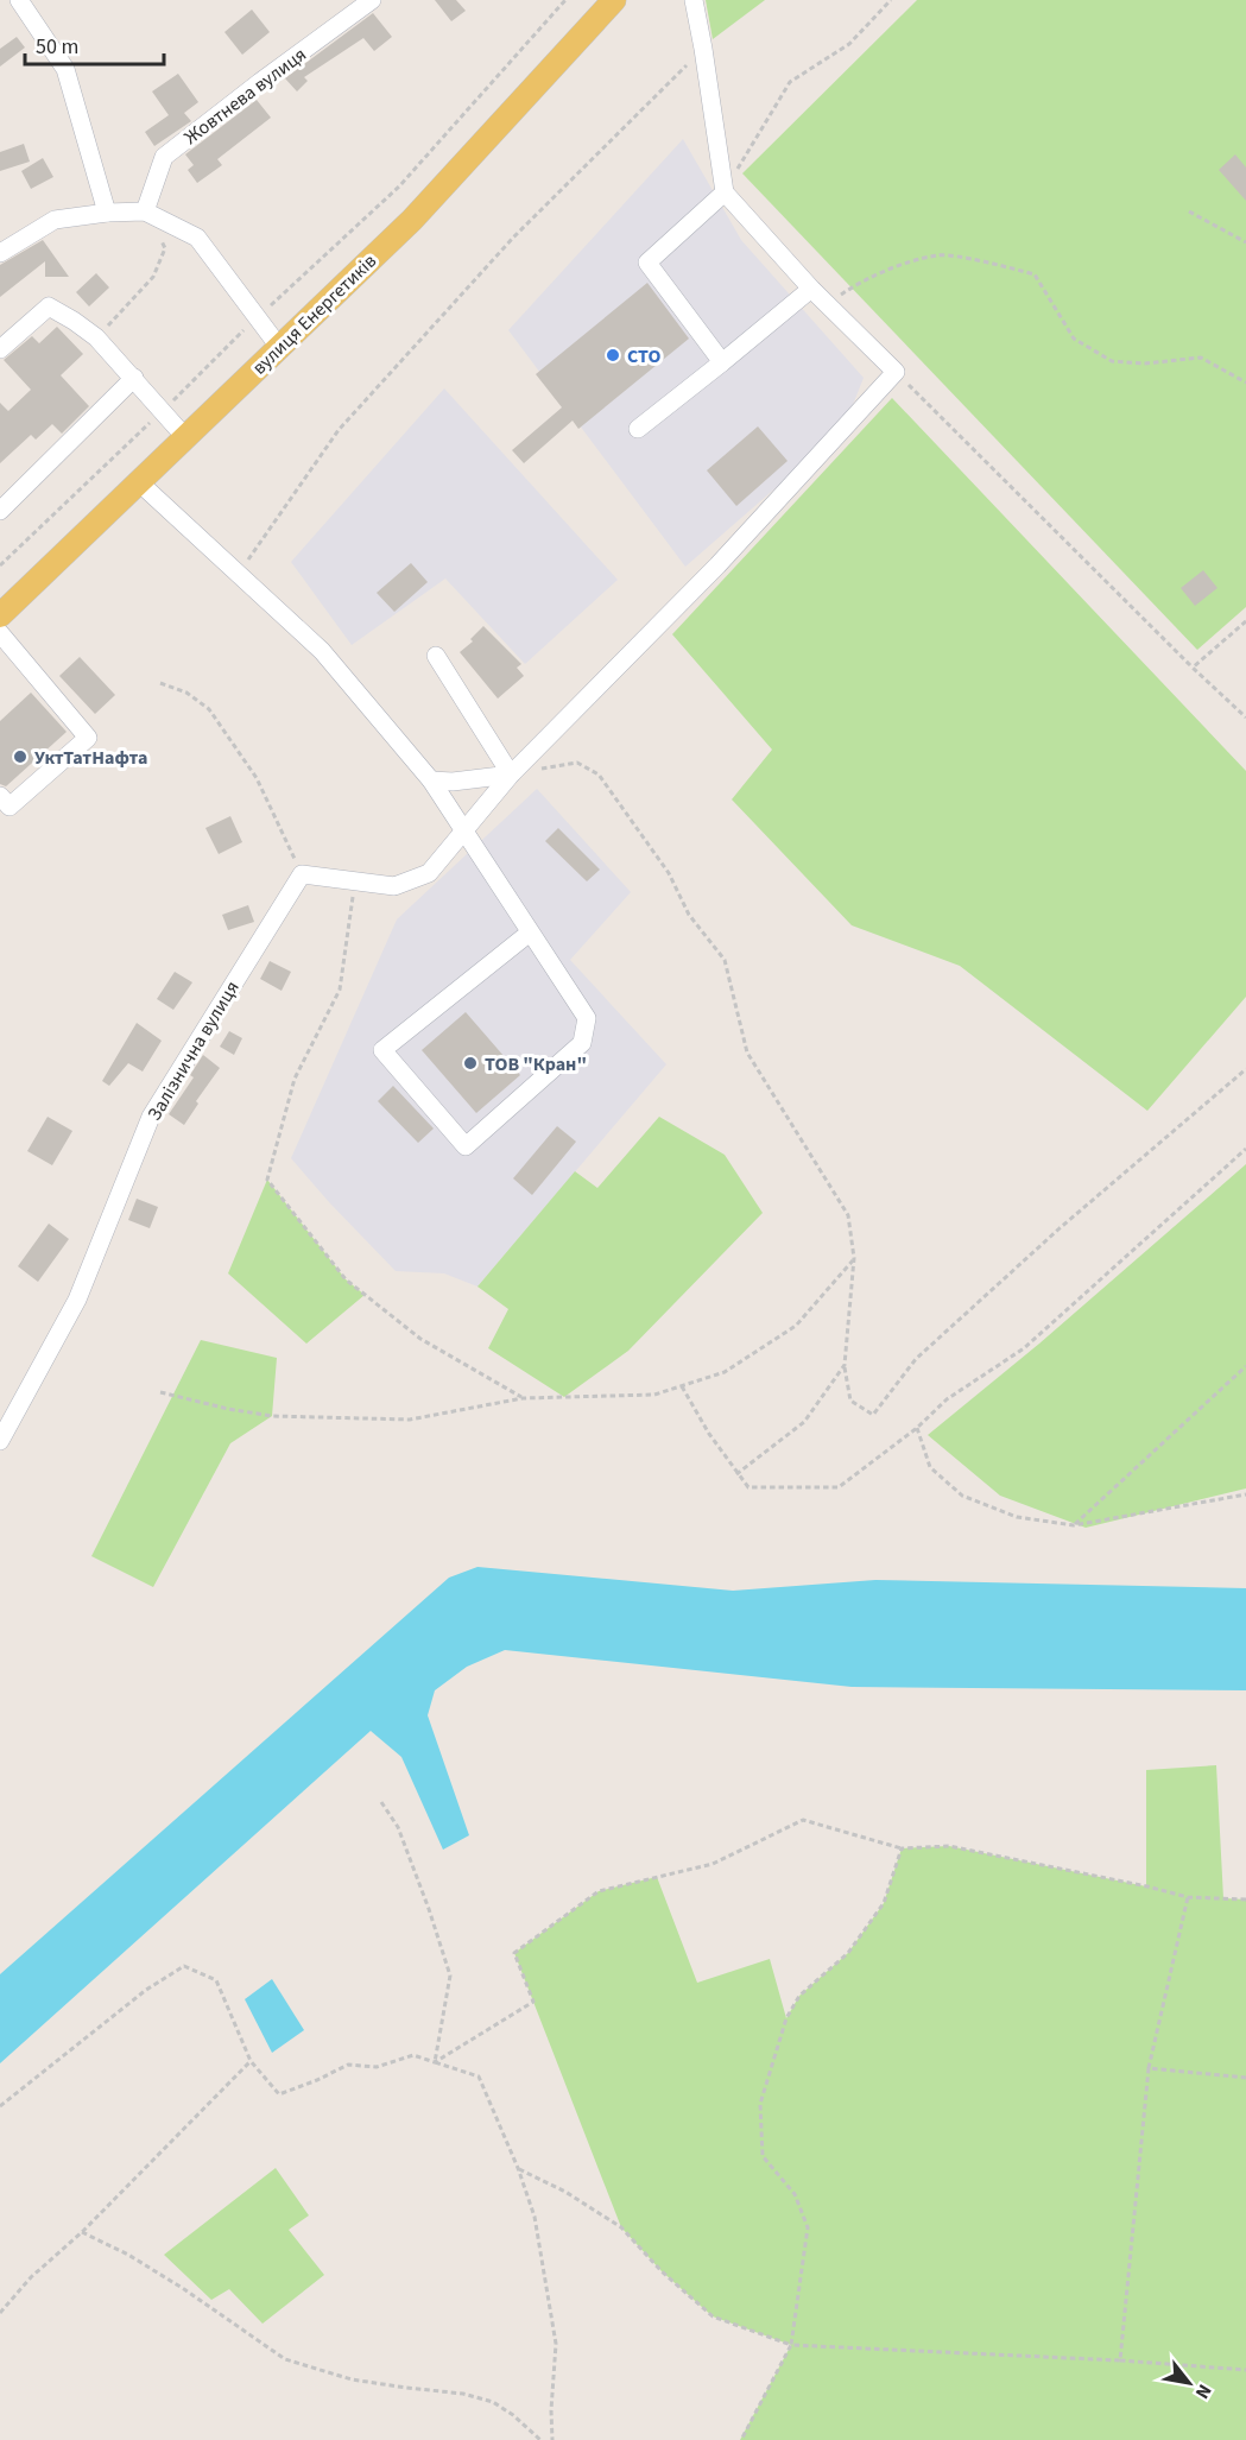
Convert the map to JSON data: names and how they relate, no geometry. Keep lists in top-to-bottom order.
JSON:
{
  "streets": {
    "main road": ["вулиця Енергетиків"],
    "street": ["Жовтнева вулиця", "Залізнична вулиця"]
  },
  "places": ["СТО", "УктТатНафта", "ТОВ \"Кран\""],
  "scale_bar": "50 m",
  "north": "bottom right"
}
